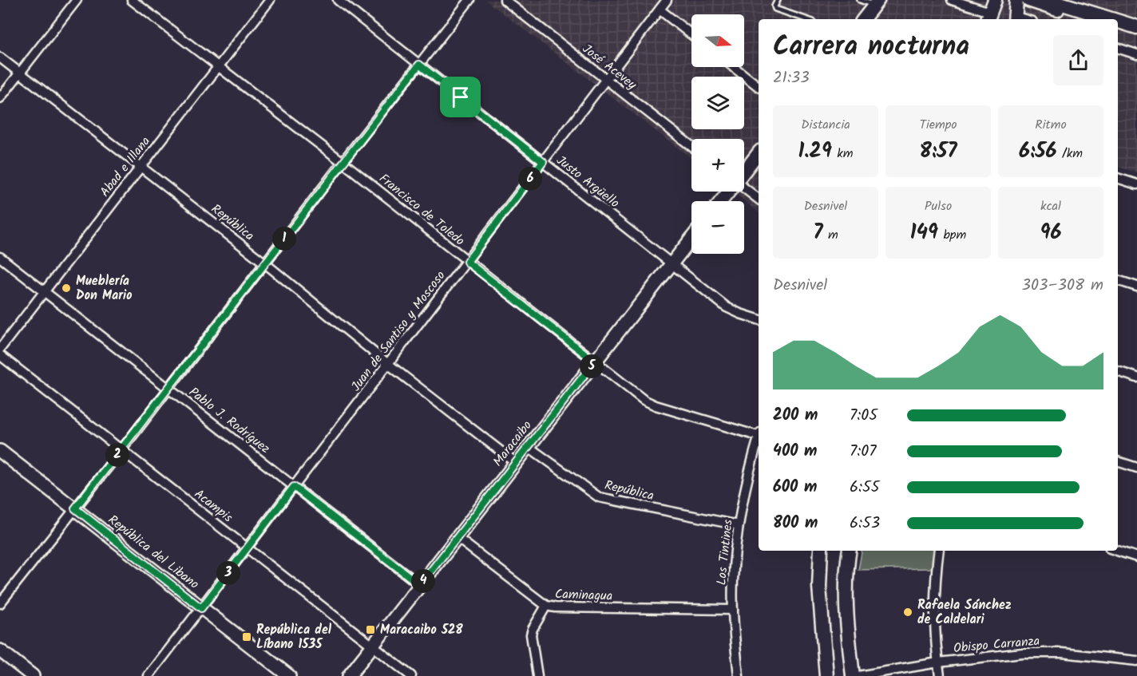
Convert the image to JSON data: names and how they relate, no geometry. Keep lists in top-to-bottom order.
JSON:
{
  "streets": {
    "main road": ["Maracaibo", "República del Libano"],
    "street": [
      "José Acevey",
      "Abad e Illana",
      "Justo Argüello",
      "Francisco de Toledo",
      "República",
      "Juan de Santiso y Moscoso",
      "Pablo J. Rodríguez",
      "Acampis",
      "Los Tintines",
      "Caminagua",
      "Obispo Carranza"
    ]
  },
  "crossings": [
    ["José Acevey", "Juan de Santiso y Moscoso"],
    ["Abad e Illana", "Francisco de Toledo"],
    ["Abad e Illana", "República"],
    ["Abad e Illana", "Pablo J. Rodríguez"],
    ["Justo Argüello", "Juan de Santiso y Moscoso"],
    ["Justo Argüello", "Maracaibo"],
    ["Francisco de Toledo", "Juan de Santiso y Moscoso"],
    ["Francisco de Toledo", "Maracaibo"],
    ["República", "Juan de Santiso y Moscoso"],
    ["República", "Maracaibo"],
    ["República", "Los Tintines"],
    ["Juan de Santiso y Moscoso", "Pablo J. Rodríguez"],
    ["Juan de Santiso y Moscoso", "Acampis"],
    ["Juan de Santiso y Moscoso", "República del Libano"],
    ["Pablo J. Rodríguez", "Maracaibo"],
    ["Maracaibo", "Acampis"],
    ["Maracaibo", "Caminagua"],
    ["Los Tintines", "Caminagua"]
  ],
  "places": {
    "other": ["Mueblería Don Mario", "Rafaela Sánchez de Caldelari"],
    "transit": ["Maracaibo 528", "República del Líbano 1535"]
  },
  "north": "right",
  "page": {
    "map_buttons": ["+", "−"],
    "heading": ["Carrera nocturna", "21:33"],
    "stats": [
      ["Distancia", "1.29 km"],
      ["Tiempo", "8:57"],
      ["Ritmo", "6:56 /km"],
      ["Desnivel", "7 m"],
      ["Pulso", "149 bpm"],
      ["kcal", "96"]
    ],
    "pins": [
      "6",
      "1",
      "5",
      "2",
      "3",
      "4"
    ],
    "chart": ["Desnivel", "303–308 m"],
    "list": [
      {
        "name": "200 m",
        "note": "7:05"
      },
      {
        "name": "400 m",
        "note": "7:07"
      },
      {
        "name": "600 m",
        "note": "6:55"
      },
      {
        "name": "800 m",
        "note": "6:53"
      }
    ]
  }
}
